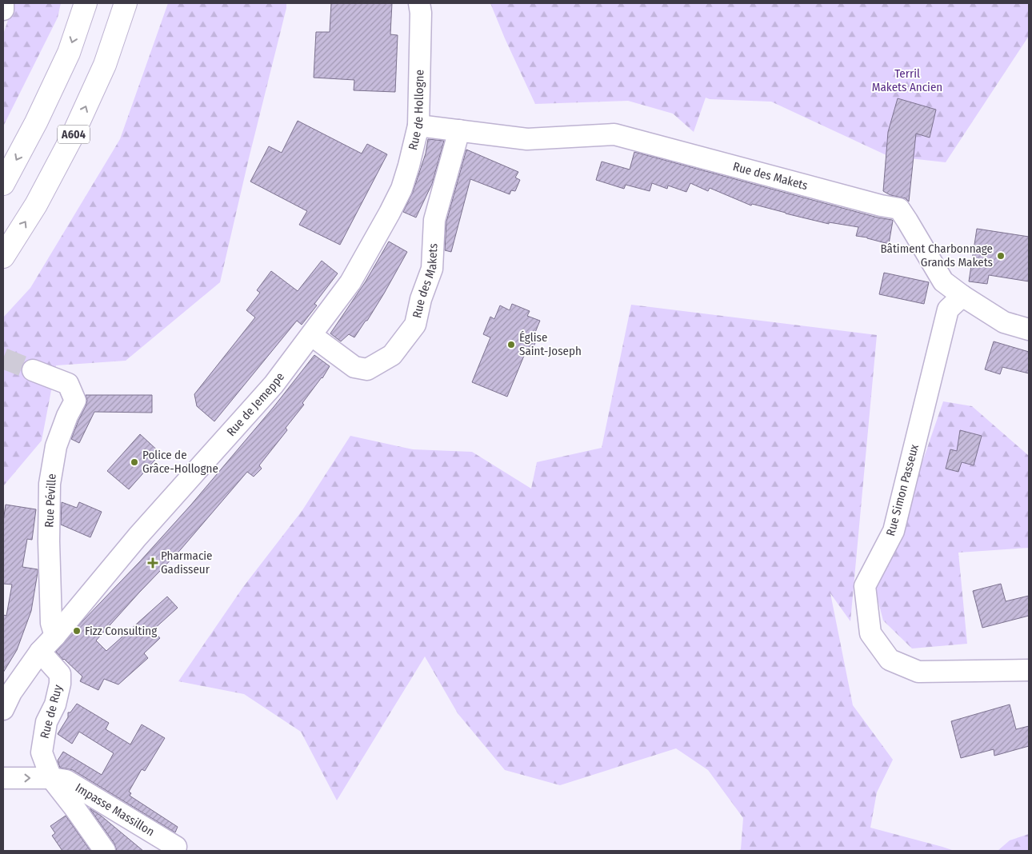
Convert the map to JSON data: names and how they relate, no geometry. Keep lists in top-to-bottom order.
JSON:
{
  "streets": {
    "highway": ["A604"],
    "street": [
      "Rue de Hollogne",
      "Rue des Makets",
      "Rue de Jemeppe",
      "Rue Simon Passeux",
      "Rue Péville",
      "Rue de Ruy",
      "Impasse Massillon"
    ]
  },
  "crossings": [
    ["Rue de Hollogne", "Rue des Makets"],
    ["Rue de Hollogne", "Rue de Jemeppe"],
    ["Rue des Makets", "Rue de Jemeppe"],
    ["Rue des Makets", "Rue Simon Passeux"],
    ["Rue de Jemeppe", "Rue Péville"],
    ["Rue de Jemeppe", "Rue de Ruy"],
    ["Rue de Ruy", "Impasse Massillon"]
  ],
  "parks": ["Terril Makets Ancien"],
  "places": {
    "other": [
      "Bâtiment Charbonnage Grands Makets",
      "Église Saint-Joseph",
      "Police de Grâce-Hollogne",
      "Fizz Consulting"
    ],
    "health": ["Pharmacie Gadisseur"]
  }
}
